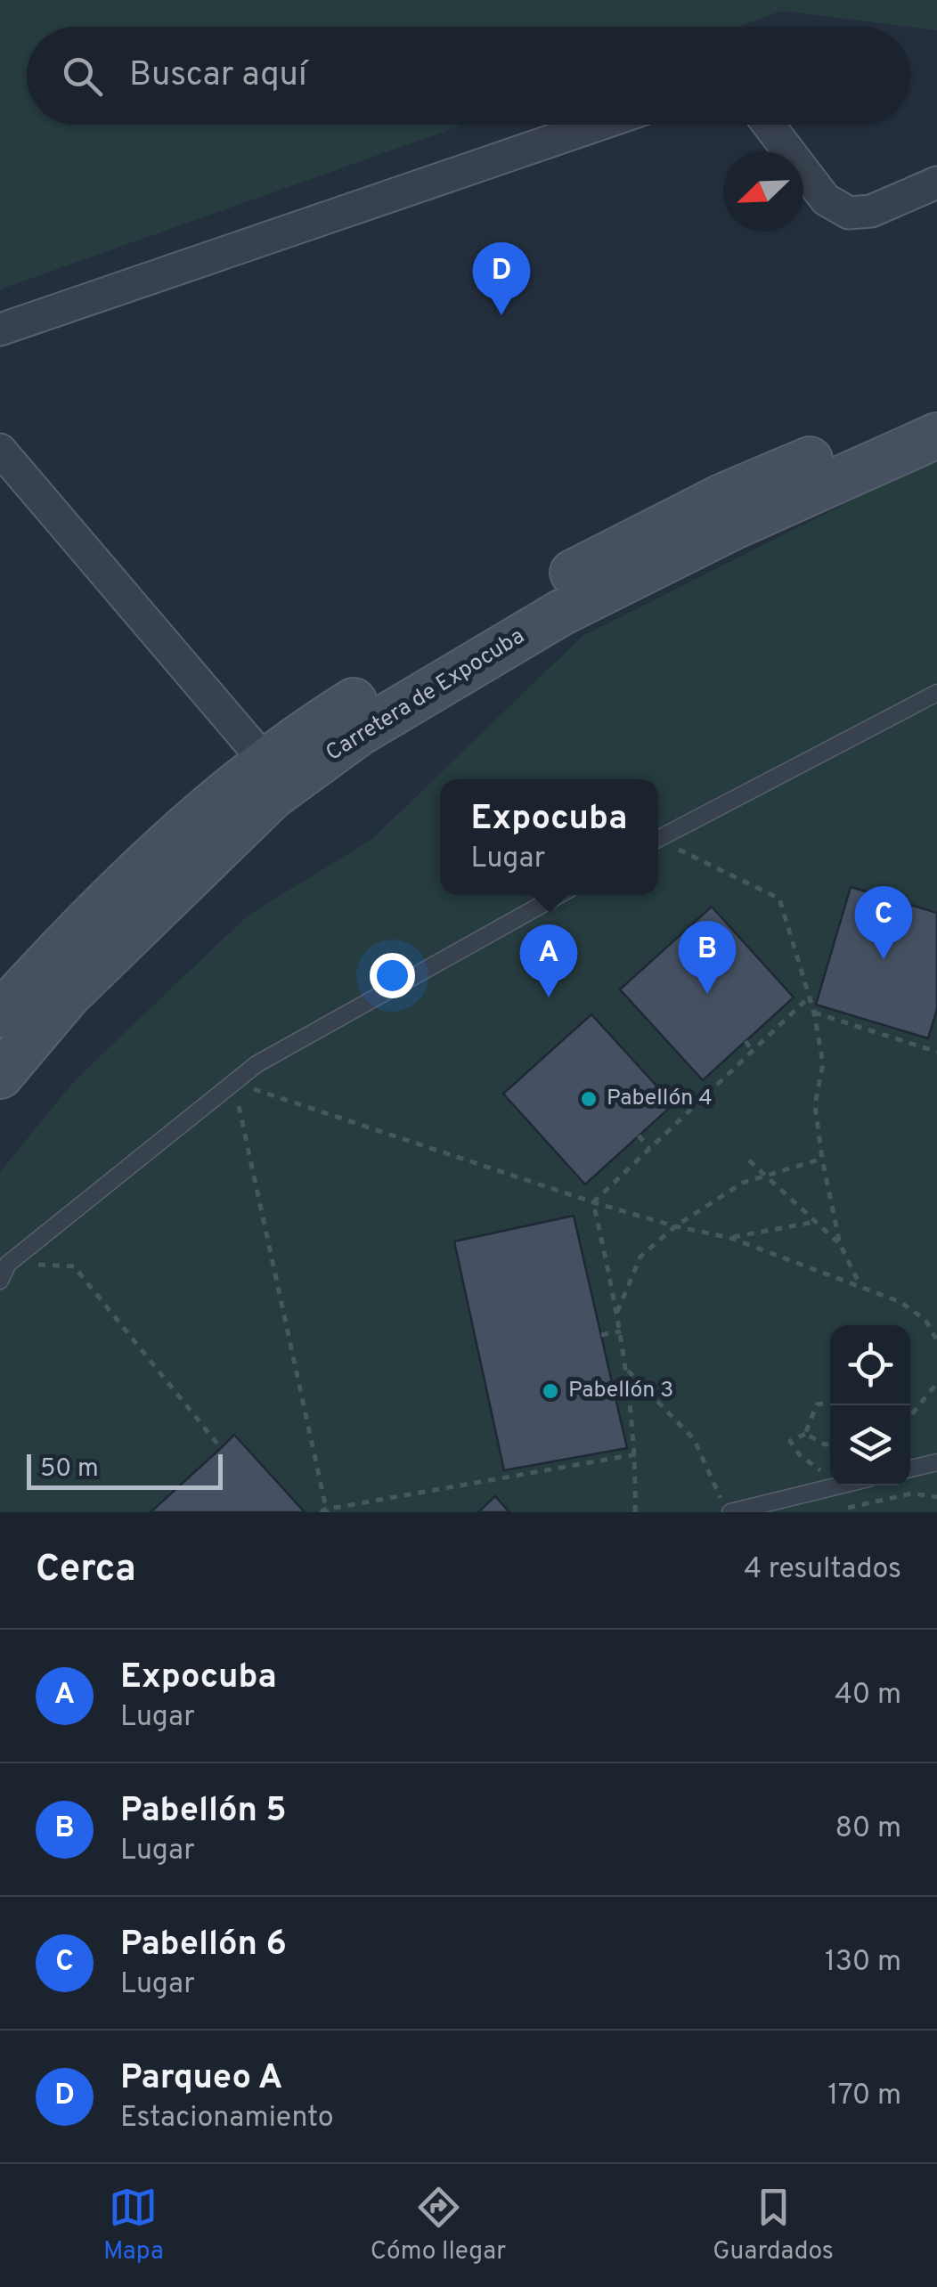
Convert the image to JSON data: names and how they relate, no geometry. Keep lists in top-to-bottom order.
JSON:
{
  "streets": {
    "main road": ["Carretera de Expocuba"]
  },
  "places": ["Pabellón 4", "Pabellón 3"],
  "scale_bar": "50 m",
  "north": "bottom left",
  "page": {
    "search": "Buscar aquí",
    "pins": [
      "D",
      "C",
      "B",
      "A"
    ],
    "popup": ["Expocuba", "Lugar"],
    "scale": "50 m",
    "heading": ["Cerca", "4 resultados"],
    "list": [
      {
        "mark": "A",
        "name": "Expocuba",
        "note": "Lugar",
        "value": "40 m"
      },
      {
        "mark": "B",
        "name": "Pabellón 5",
        "note": "Lugar",
        "value": "80 m"
      },
      {
        "mark": "C",
        "name": "Pabellón 6",
        "note": "Lugar",
        "value": "130 m"
      },
      {
        "mark": "D",
        "name": "Parqueo A",
        "note": "Estacionamiento",
        "value": "170 m"
      }
    ],
    "nav": ["Mapa", "Cómo llegar", "Guardados"]
  }
}
